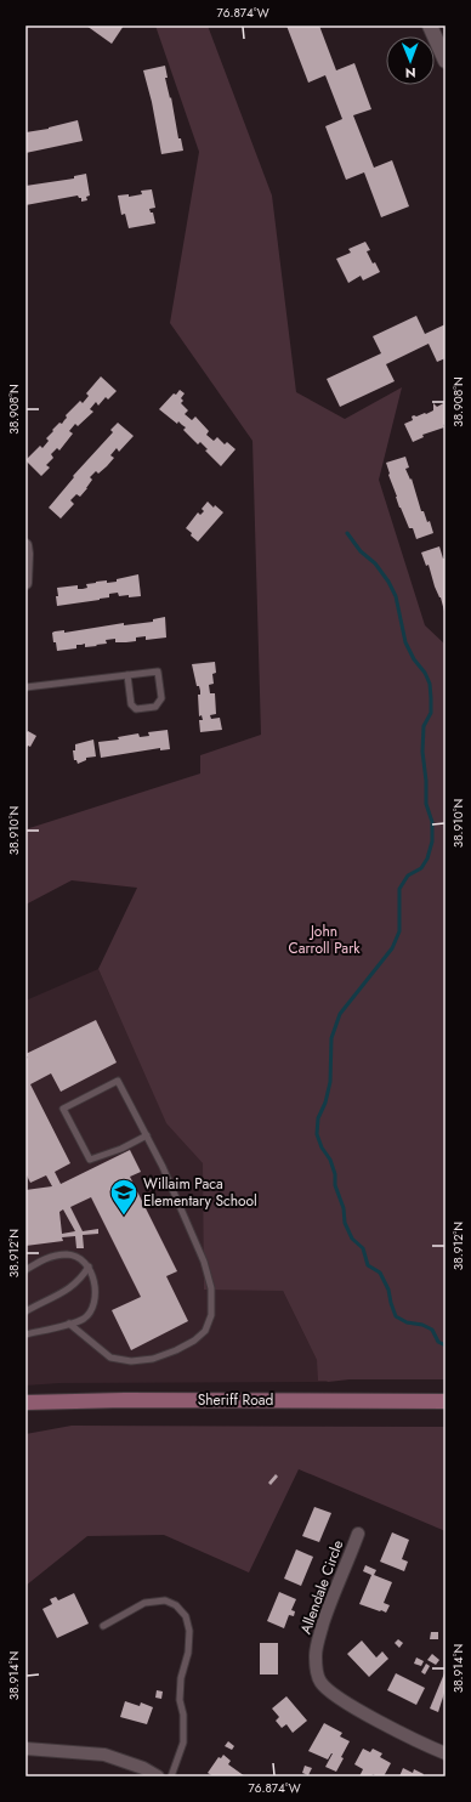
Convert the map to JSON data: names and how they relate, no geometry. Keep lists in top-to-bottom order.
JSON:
{
  "streets": {
    "main road": ["Sheriff Road"],
    "street": ["Allendale Circle"]
  },
  "parks": ["John Carroll Park"],
  "places": {
    "school or university": ["Willaim Paca Elementary School"]
  },
  "north": "bottom",
  "coordinates": [
    "76.874°W",
    "38.908°N",
    "38.910°N",
    "38.912°N",
    "38.914°N"
  ]
}
